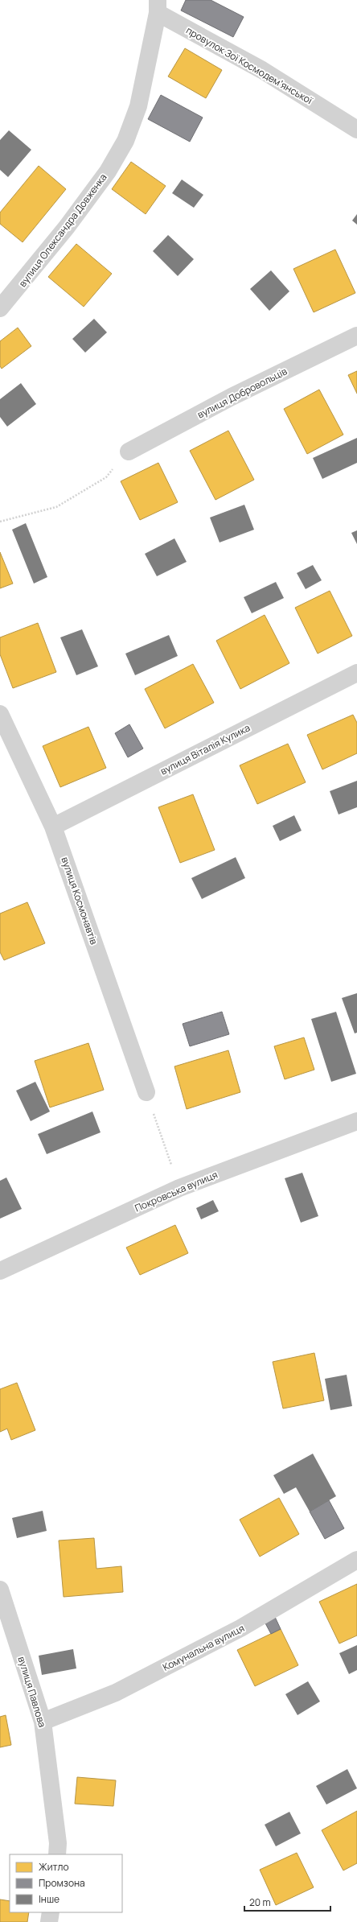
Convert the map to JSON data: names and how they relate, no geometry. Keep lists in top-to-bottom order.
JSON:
{
  "streets": {
    "street": [
      "провулок Зої Космодемʼянської",
      "вулиця Олександра Довженка",
      "вулиця Добровольців",
      "вулиця Віталія Кулика",
      "вулиця Космонавтів",
      "Покровська вулиця",
      "Комунальна вулиця",
      "вулиця Павлова"
    ]
  },
  "crossings": [
    ["провулок Зої Космодемʼянської", "вулиця Олександра Довженка"],
    ["вулиця Віталія Кулика", "вулиця Космонавтів"],
    ["Комунальна вулиця", "вулиця Павлова"]
  ],
  "legend": ["Житло", "Промзона", "Інше"],
  "scale_bar": "20 m"
}
